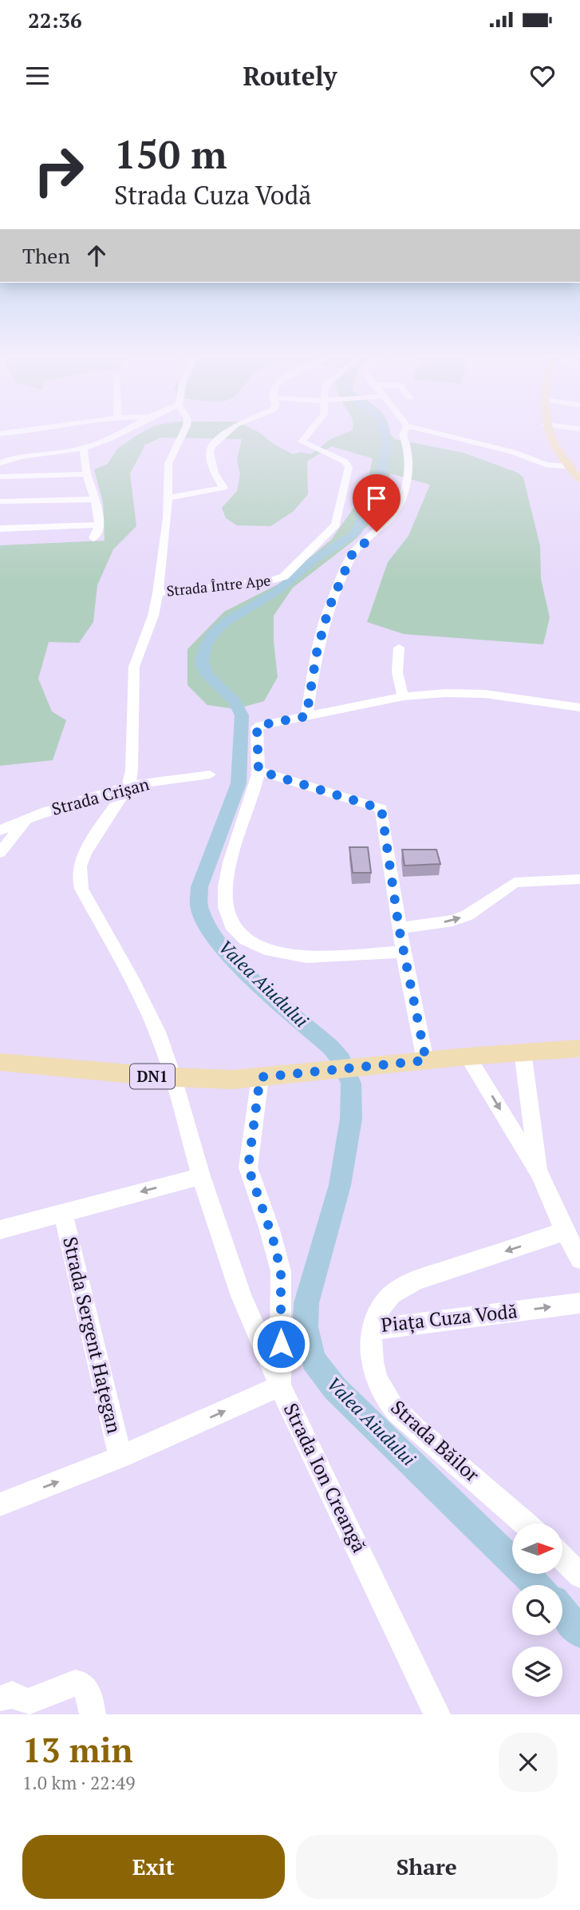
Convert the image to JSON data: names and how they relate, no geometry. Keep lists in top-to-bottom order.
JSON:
{
  "streets": {
    "main road": ["DN1"],
    "street": [
      "Strada Între Ape",
      "Strada Crișan",
      "Piața Cuza Vodă",
      "Strada Sergent Hațegan",
      "Strada Băilor",
      "Strada Ion Creangă"
    ]
  },
  "crossings": [
    ["Strada Crișan", "Strada Ion Creangă"],
    ["DN1", "Strada Ion Creangă"],
    ["Piața Cuza Vodă", "Strada Băilor"],
    ["Strada Sergent Hațegan", "Strada Ion Creangă"]
  ],
  "water": ["Valea Aiudului"],
  "north": "right",
  "page": {
    "status": "22:36",
    "header": "Routely",
    "turn": ["150 m", "Strada Cuza Vodă"],
    "then": "Then",
    "heading": ["13 min", "1.0 km · 22:49"],
    "buttons": ["Exit", "Share"]
  }
}
